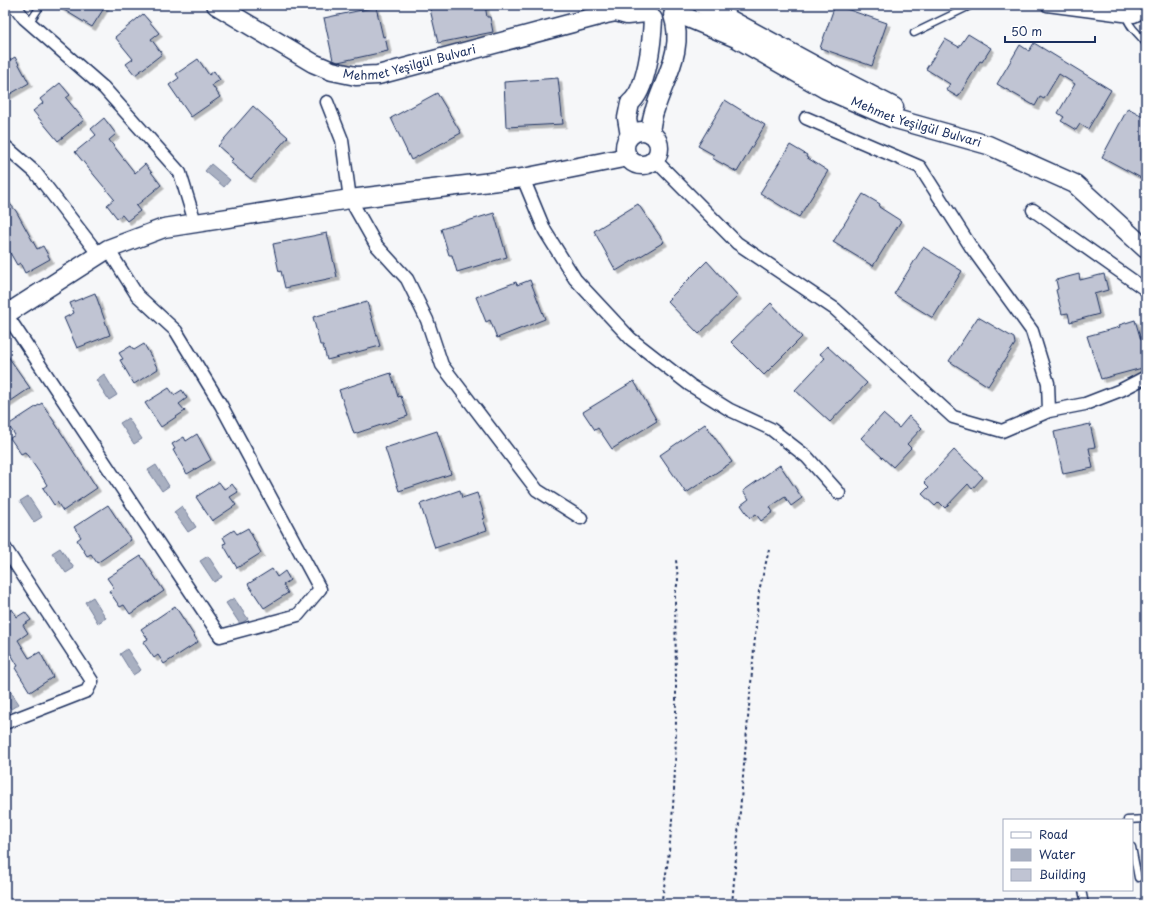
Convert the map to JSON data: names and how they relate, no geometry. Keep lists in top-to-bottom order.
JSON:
{
  "streets": {
    "main road": ["Mehmet Yeşilgül Bulvari"]
  },
  "legend": ["Road", "Water", "Building"],
  "scale_bar": "50 m"
}
